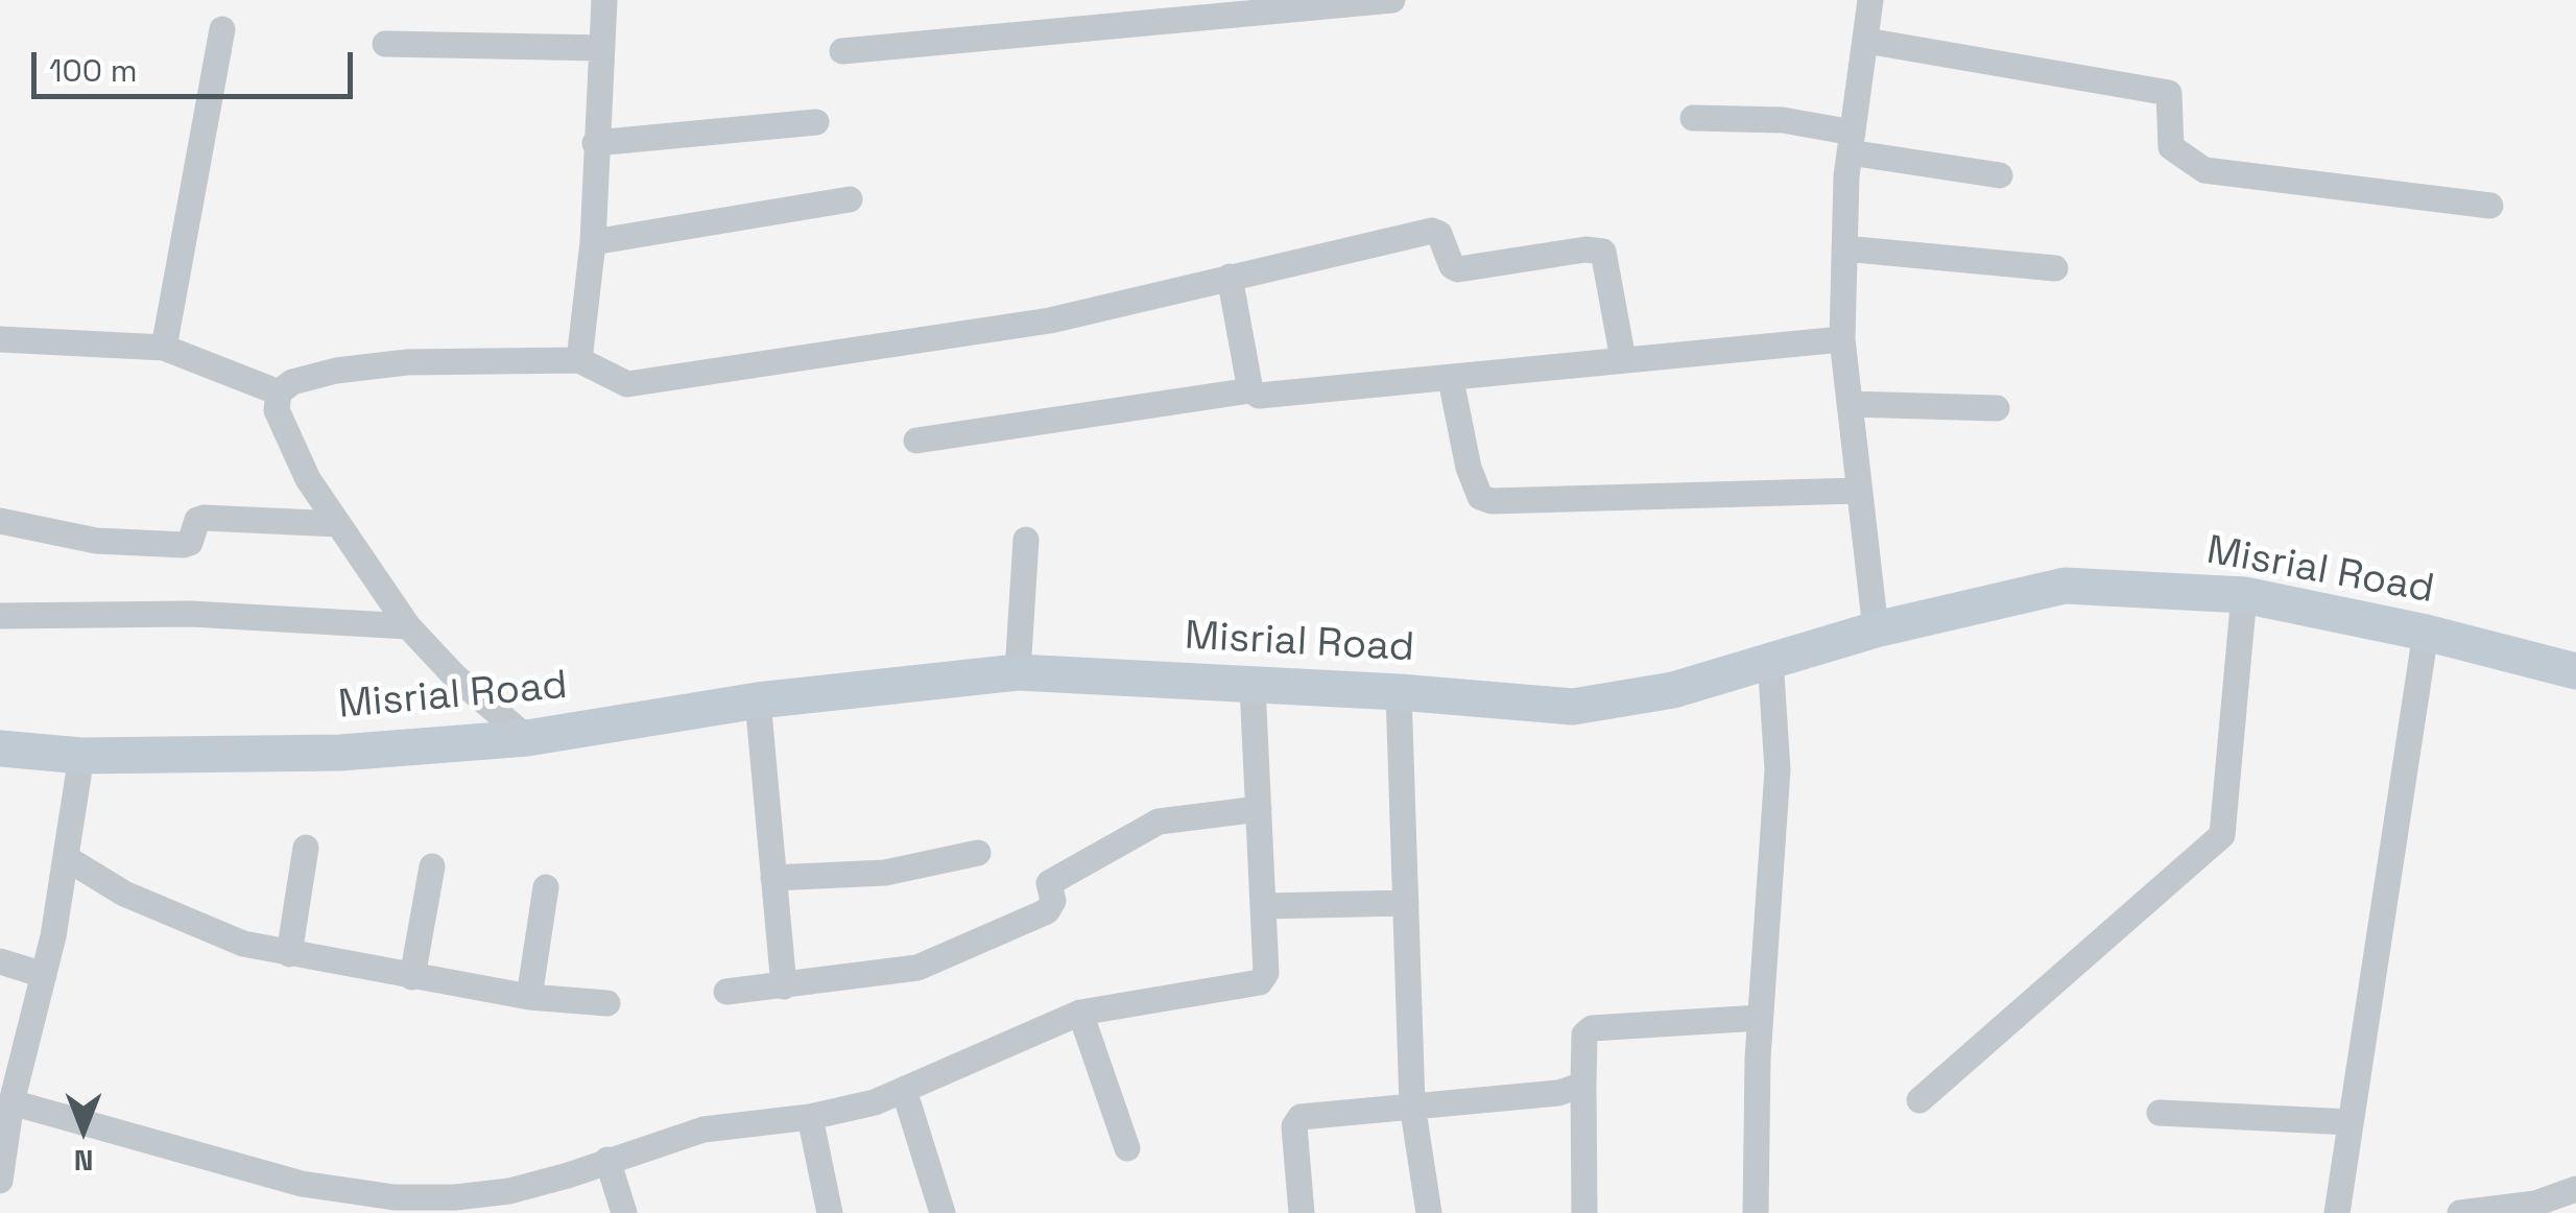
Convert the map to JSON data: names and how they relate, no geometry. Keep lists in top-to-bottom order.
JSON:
{
  "streets": {
    "main road": ["Misrial Road"]
  },
  "scale_bar": "100 m",
  "north": "bottom"
}
